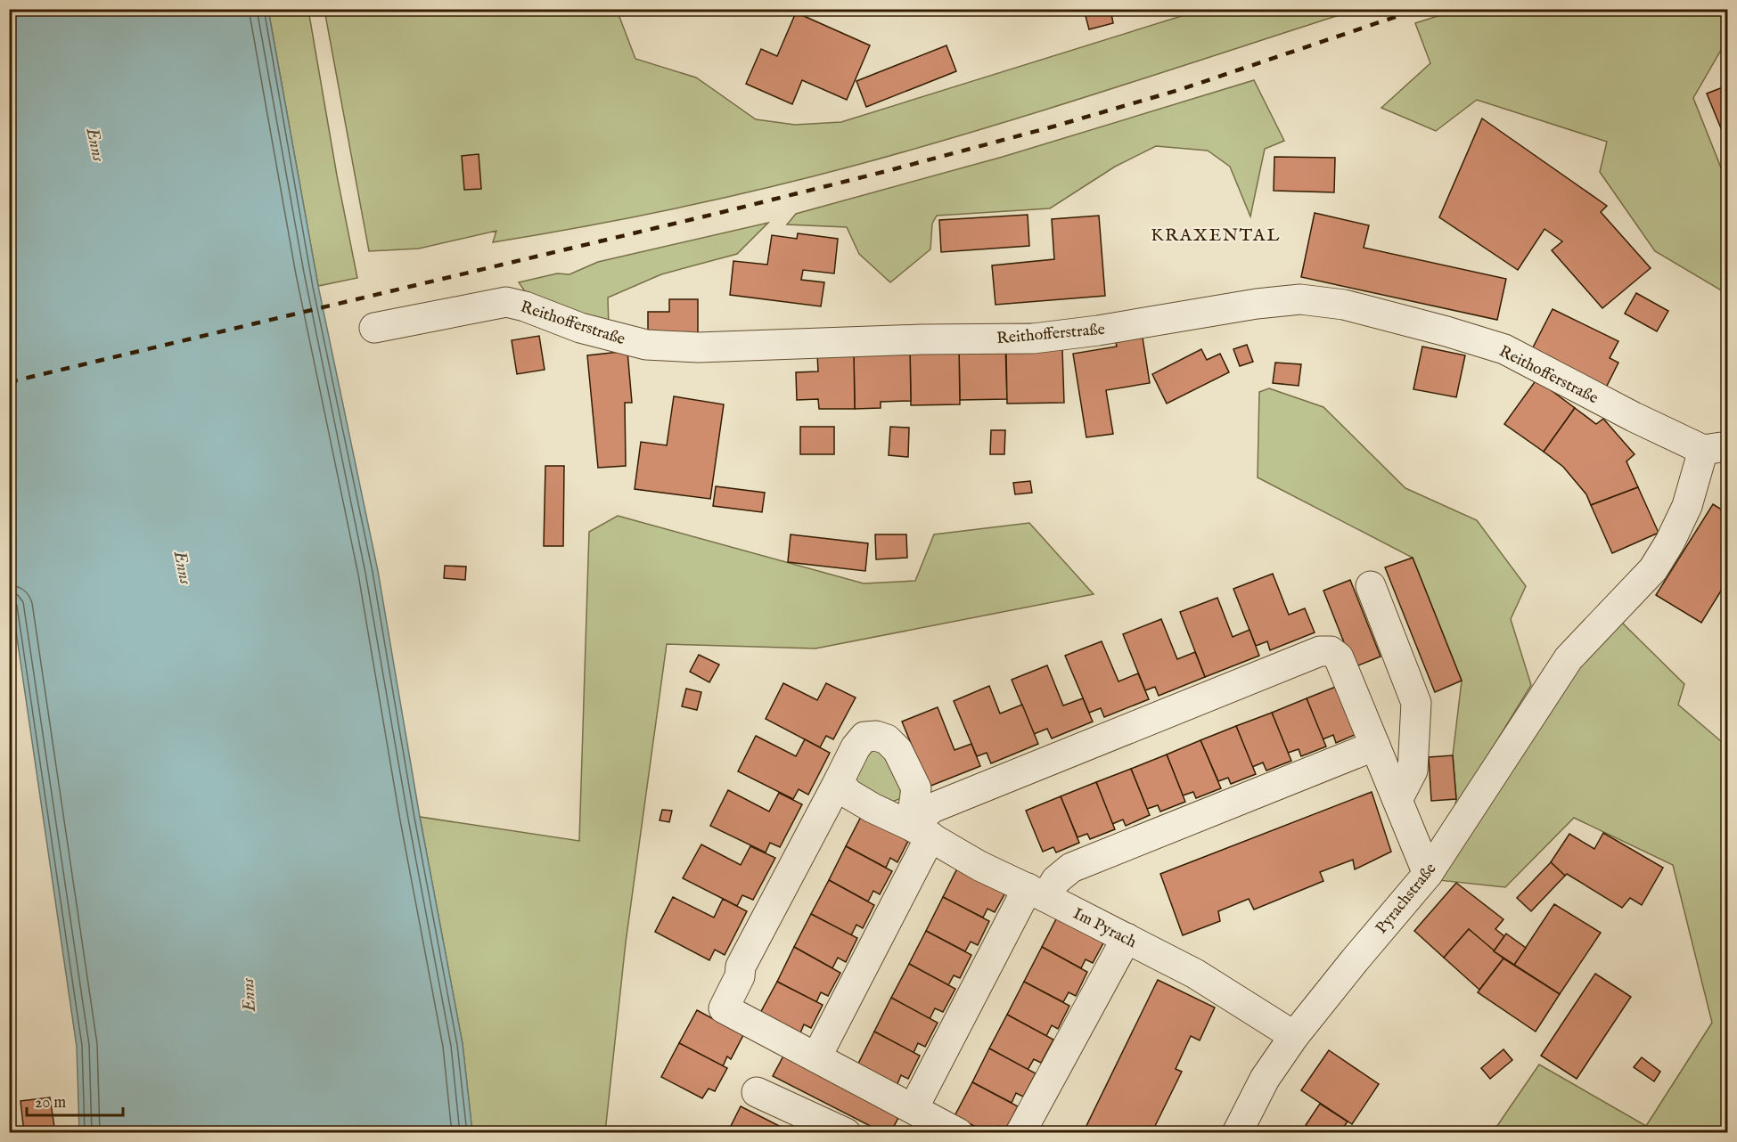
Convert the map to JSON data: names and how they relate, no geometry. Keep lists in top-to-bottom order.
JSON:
{
  "streets": {
    "street": ["Reithofferstraße", "Pyrachstraße", "Im Pyrach"]
  },
  "crossings": [
    ["Reithofferstraße", "Pyrachstraße"],
    ["Pyrachstraße", "Im Pyrach"]
  ],
  "districts": ["KRAXENTAL"],
  "water": ["Enns"],
  "scale_bar": "20 m"
}
